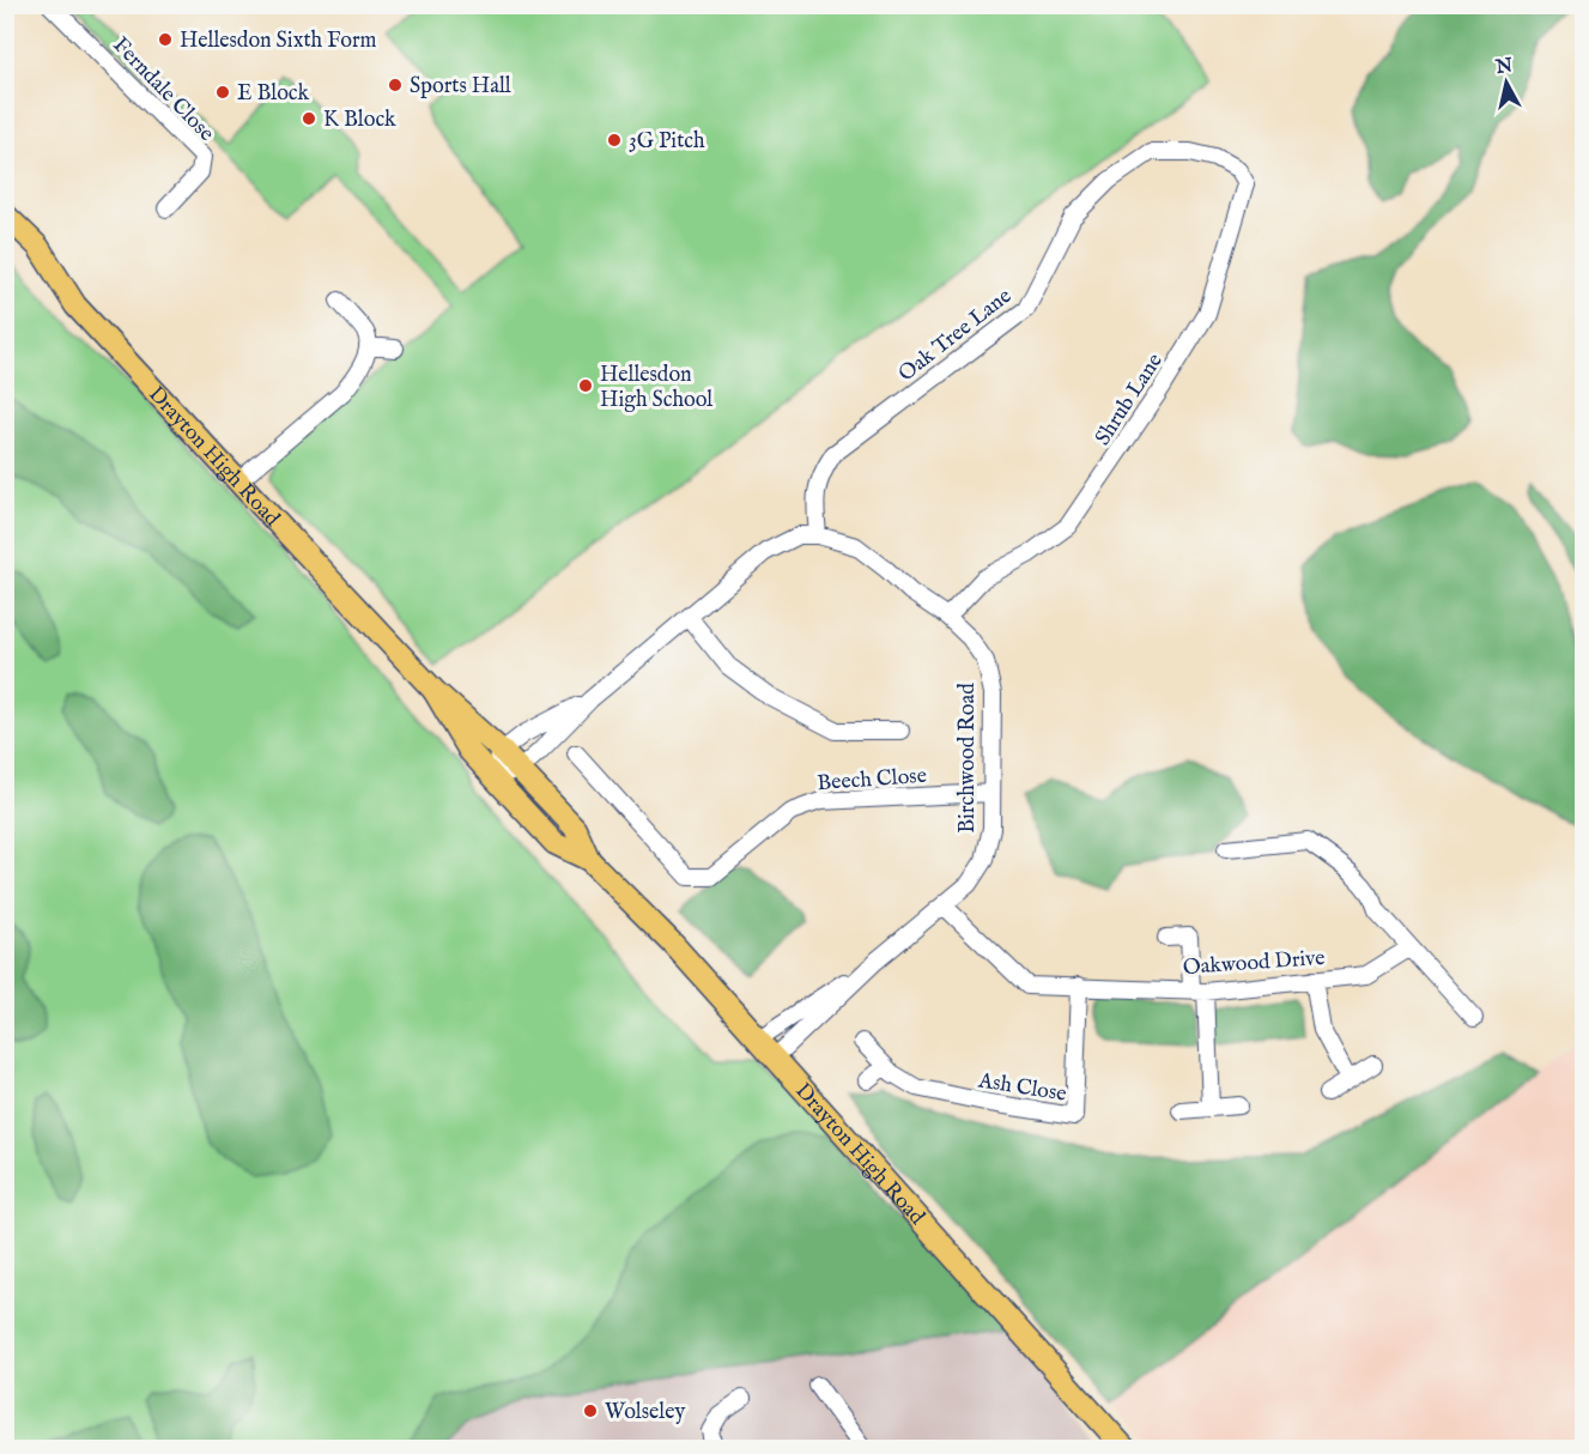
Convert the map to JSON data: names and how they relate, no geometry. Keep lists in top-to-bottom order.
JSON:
{
  "streets": {
    "main road": ["Drayton High Road"],
    "street": [
      "Ferndale Close",
      "Oak Tree Lane",
      "Shrub Lane",
      "Birchwood Road",
      "Beech Close",
      "Oakwood Drive",
      "Ash Close"
    ]
  },
  "crossings": [
    ["Oak Tree Lane", "Shrub Lane"],
    ["Oak Tree Lane", "Birchwood Road"],
    ["Shrub Lane", "Birchwood Road"],
    ["Drayton High Road", "Birchwood Road"],
    ["Birchwood Road", "Beech Close"],
    ["Birchwood Road", "Oakwood Drive"],
    ["Oakwood Drive", "Ash Close"]
  ],
  "places": [
    "Hellesdon Sixth Form",
    "Sports Hall",
    "E Block",
    "K Block",
    "3G Pitch",
    "Hellesdon High School",
    "Wolseley"
  ],
  "north": "top"
}
